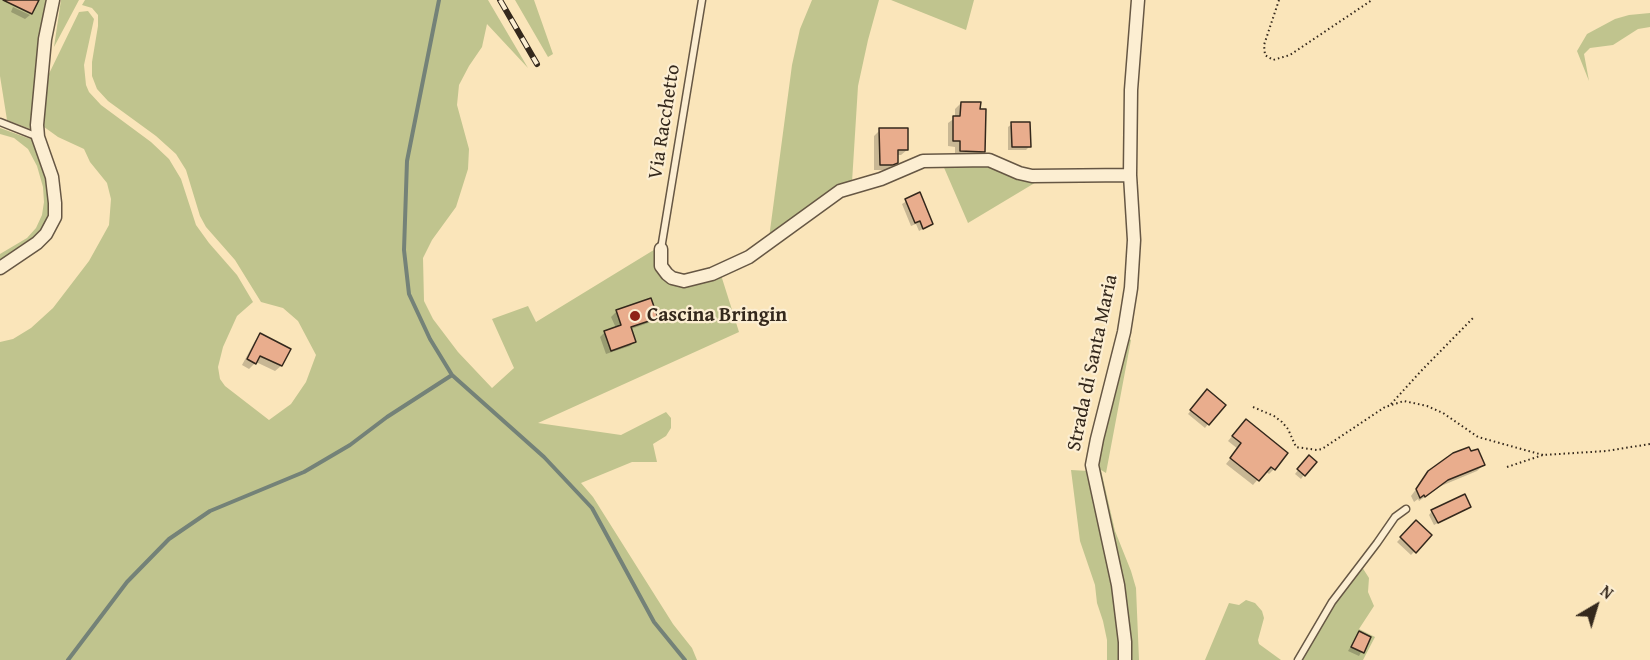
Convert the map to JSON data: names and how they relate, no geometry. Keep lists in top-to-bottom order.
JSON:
{
  "streets": {
    "street": ["Strada di Santa Maria"],
    "lane": ["Via Racchetto"]
  },
  "places": ["Cascina Bringin"],
  "north": "top right"
}
